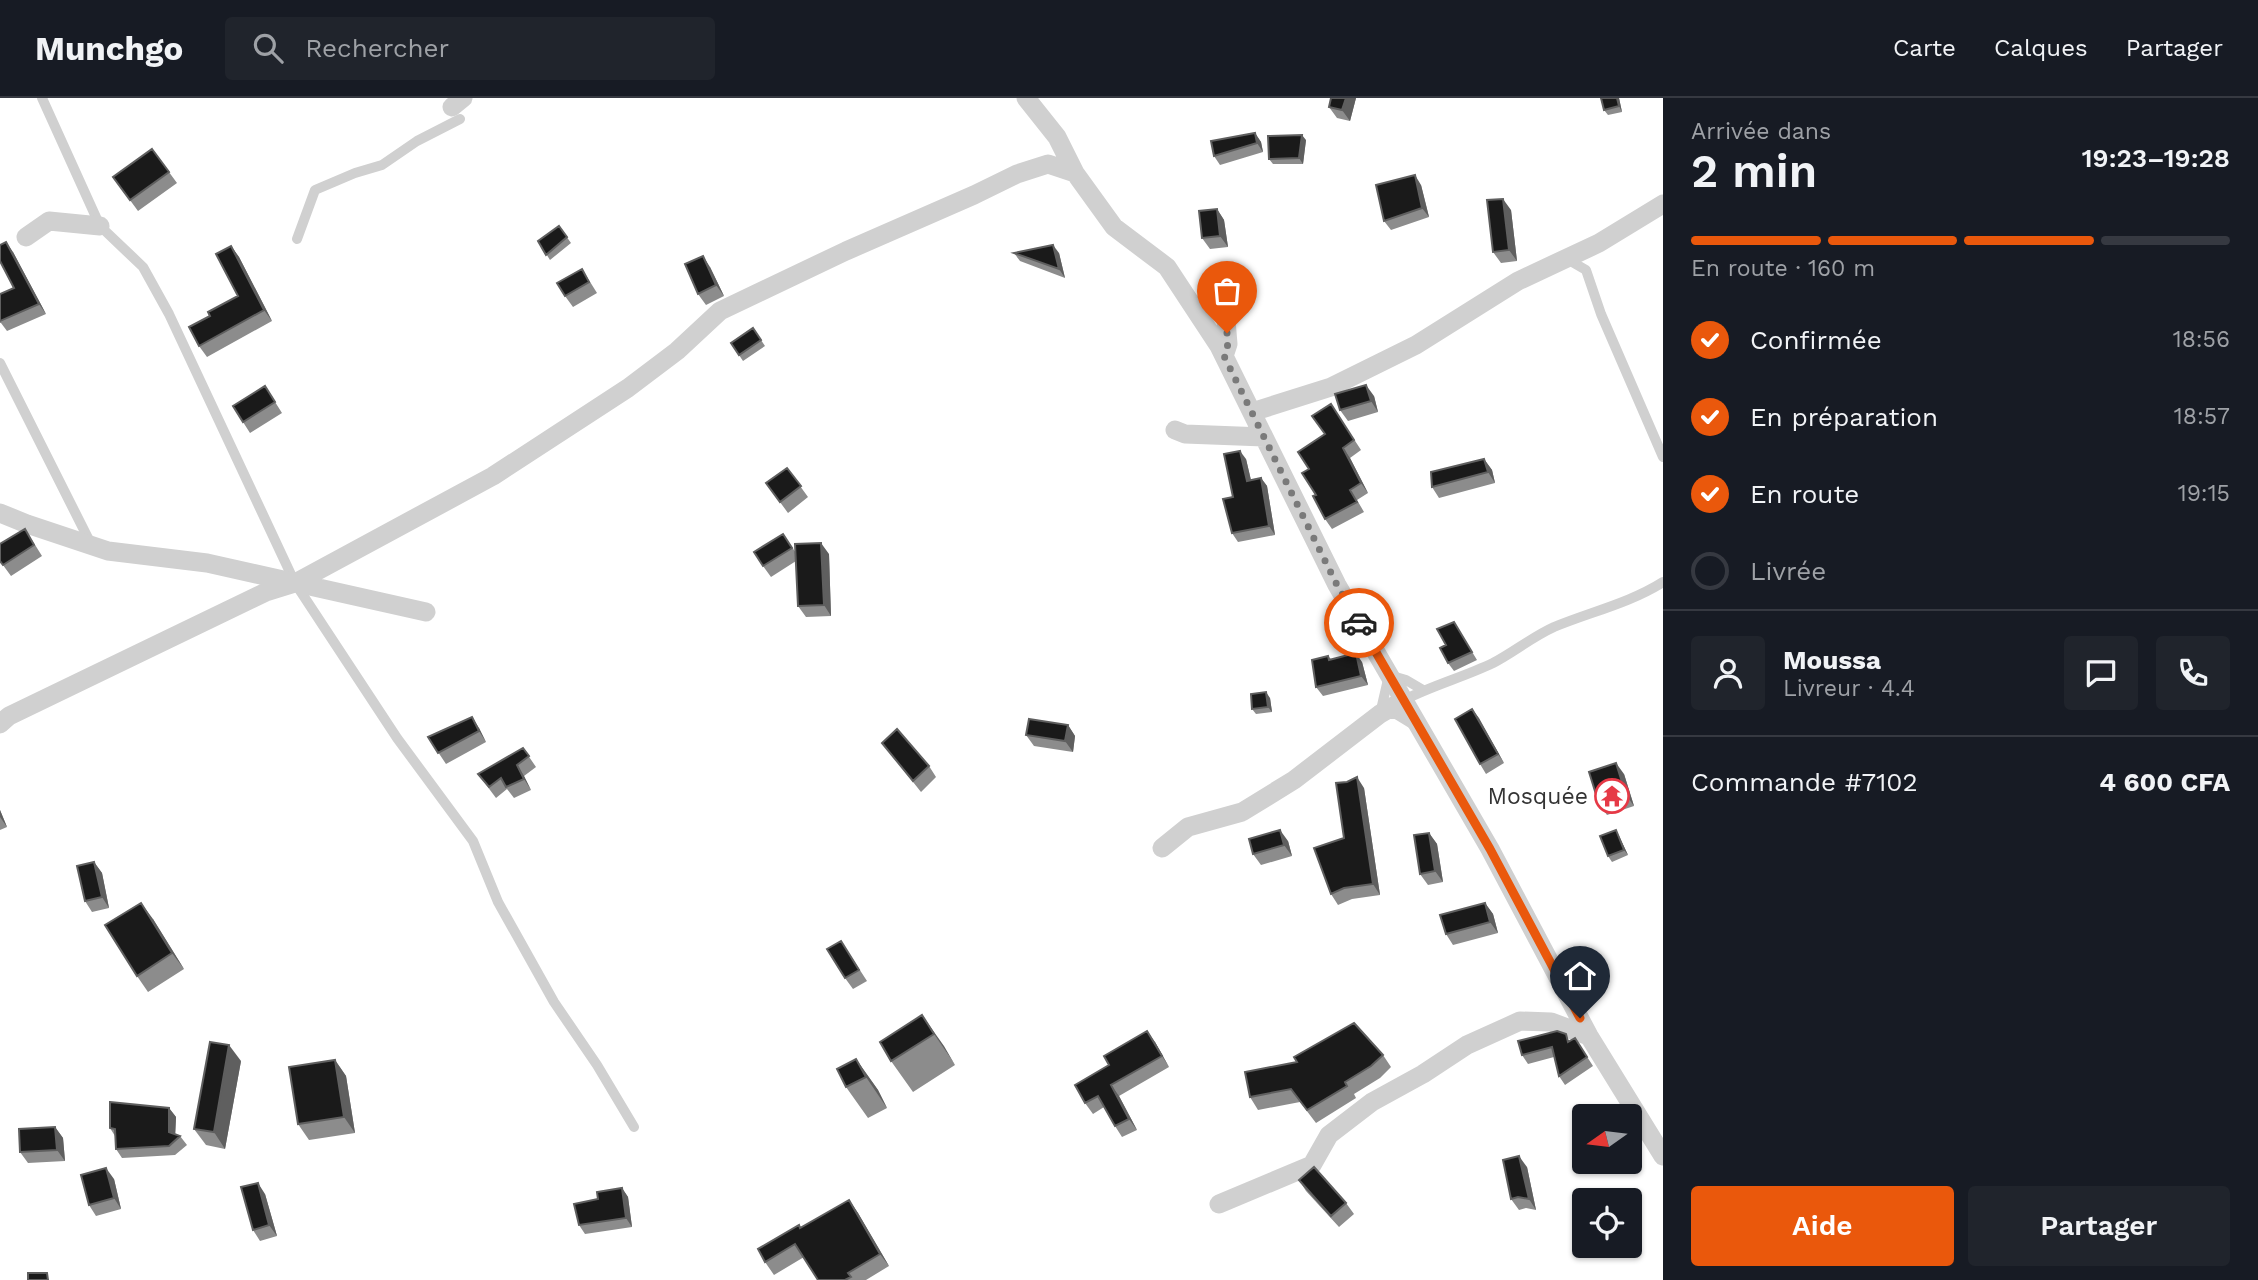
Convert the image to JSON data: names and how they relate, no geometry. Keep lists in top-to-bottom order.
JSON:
{
  "places": {
    "temple": ["Mosquée"]
  },
  "north": "left",
  "page": {
    "header": "Munchgo",
    "search": "Rechercher",
    "nav": ["Carte", "Calques", "Partager"],
    "heading": ["2 min", "Arrivée dans", "19:23–19:28"],
    "panel": [
      "Moussa",
      "Livreur · 4.4",
      "Commande #7102",
      "4 600 CFA"
    ],
    "bar": "En route · 160 m",
    "list": [
      ["Confirmée", "18:56"],
      ["En préparation", "18:57"],
      ["En route", "19:15"],
      "Livrée"
    ],
    "buttons": ["Aide", "Partager"]
  }
}
